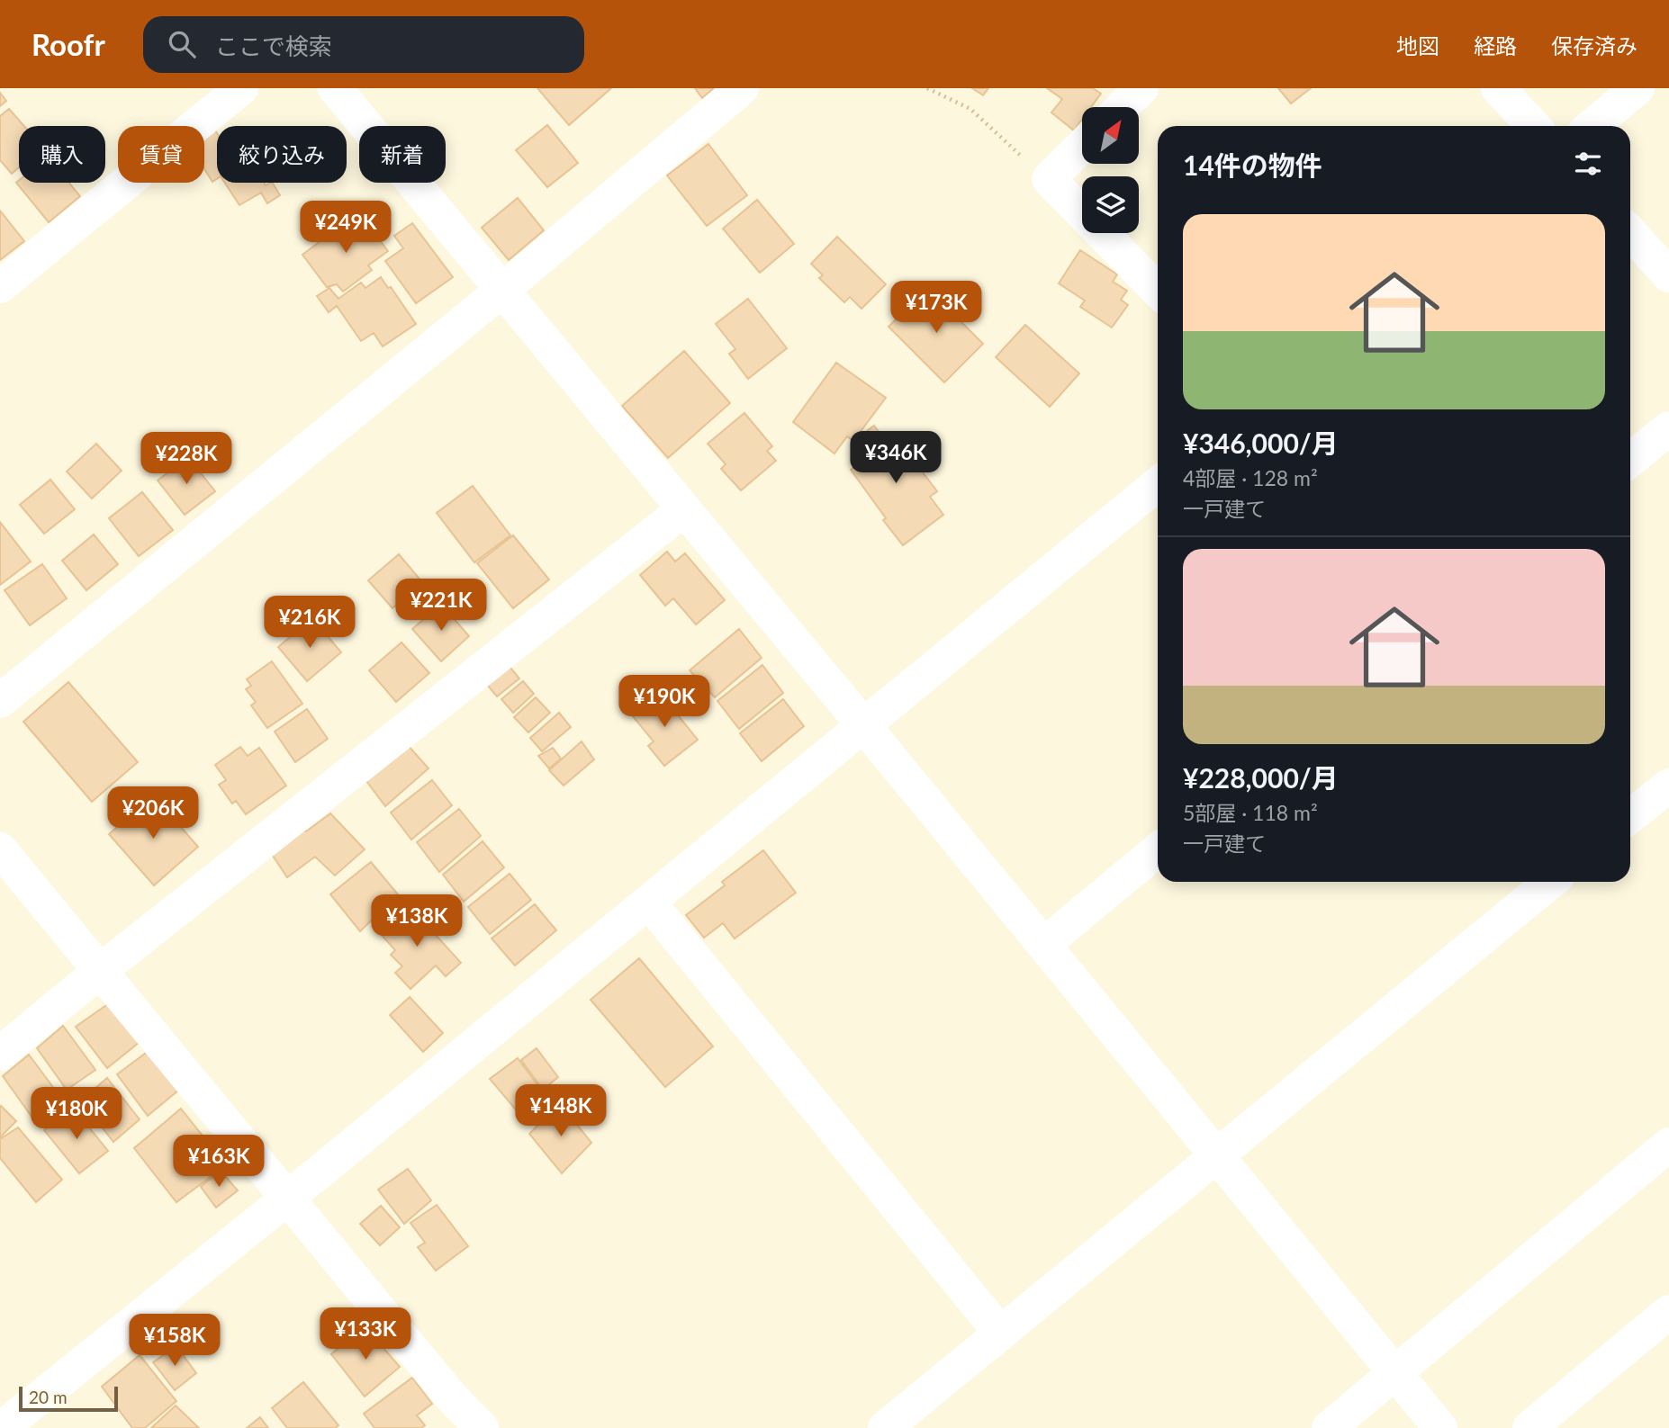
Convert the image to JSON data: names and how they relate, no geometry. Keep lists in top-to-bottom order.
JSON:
{
  "scale_bar": "20 m",
  "north": "top right",
  "page": {
    "header": "Roofr",
    "search": "ここで検索",
    "nav": ["地図", "経路", "保存済み"],
    "chip": [
      "購入",
      "賃貸",
      "絞り込み",
      "新着"
    ],
    "heading": "14件の物件",
    "price": [
      "¥249K",
      "¥173K",
      "¥346K",
      "¥228K",
      "¥221K",
      "¥216K",
      "¥190K",
      "¥206K",
      "¥138K",
      "¥148K",
      "¥180K",
      "¥163K",
      "¥133K",
      "¥158K"
    ],
    "list": [
      {
        "name": "¥346,000/月",
        "note": "4部屋 · 128 m² · 一戸建て"
      },
      {
        "name": "¥228,000/月",
        "note": "5部屋 · 118 m² · 一戸建て"
      }
    ],
    "scale": "20 m"
  }
}
